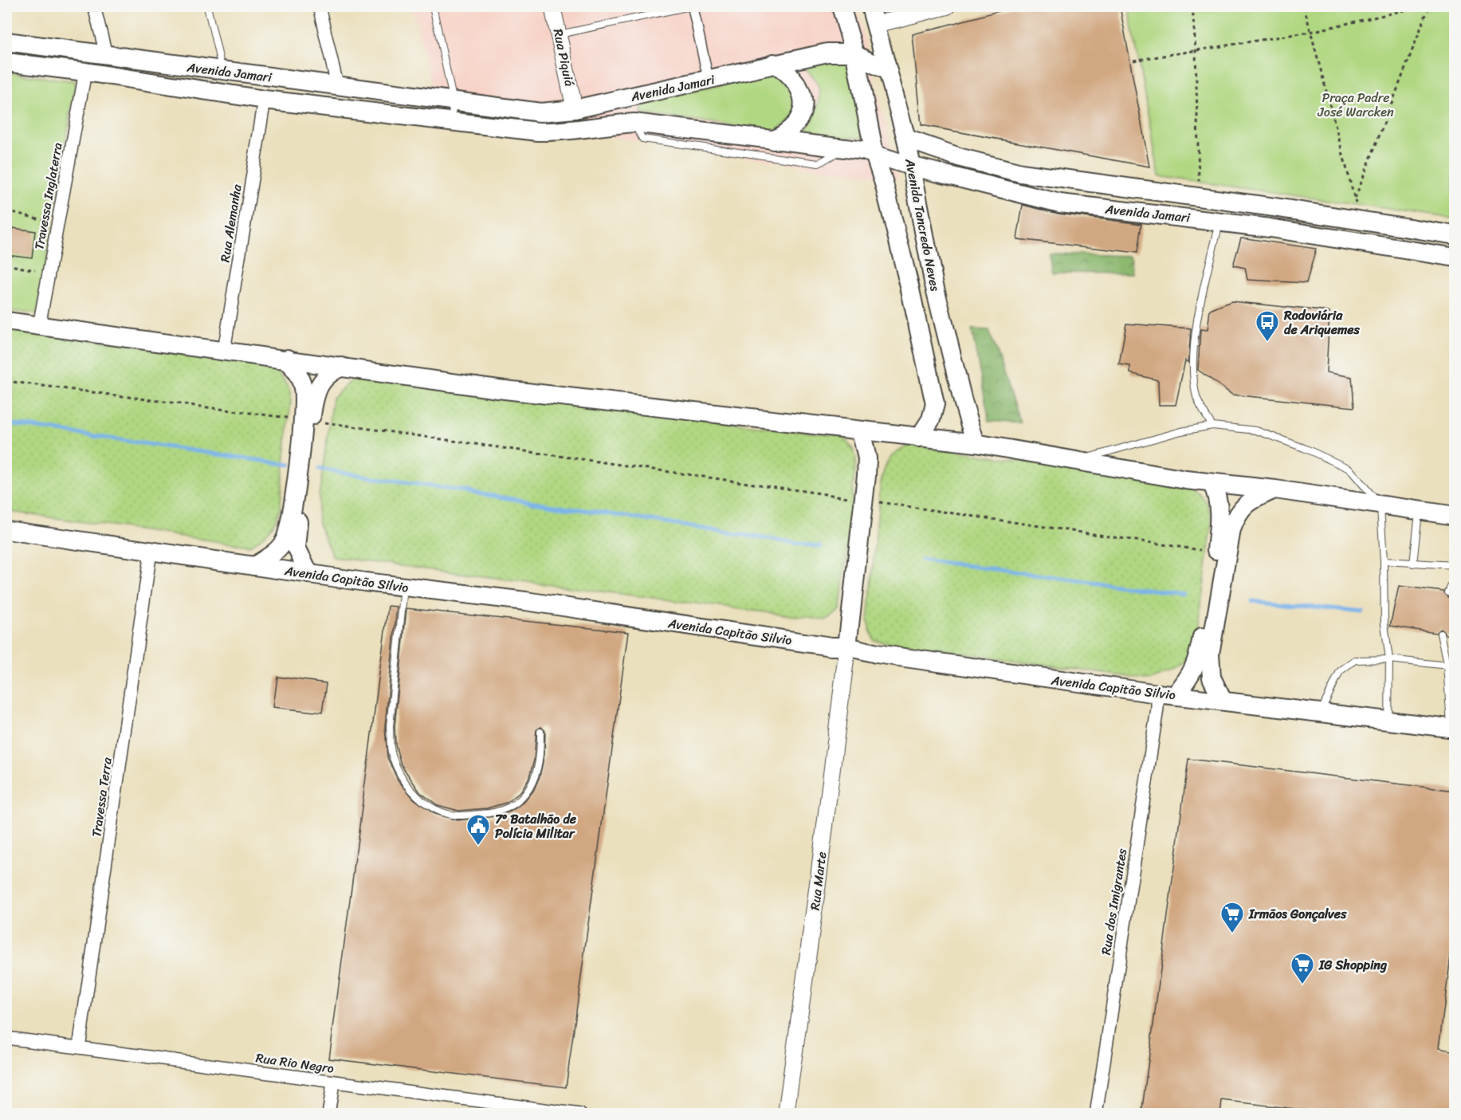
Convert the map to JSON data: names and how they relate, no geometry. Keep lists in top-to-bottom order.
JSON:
{
  "streets": {
    "main road": ["Avenida Jamari", "Avenida Tancredo Neves", "Avenida Capitão Silvio"],
    "street": [
      "Rua Piquiá",
      "Travessa Inglaterra",
      "Rua Alemanha",
      "Travessa Terra",
      "Rua Marte",
      "Rua dos Imigrantes",
      "Rua Rio Negro"
    ]
  },
  "crossings": [
    ["Rua Piquiá", "Avenida Jamari"],
    ["Avenida Jamari", "Travessa Inglaterra"],
    ["Avenida Jamari", "Rua Alemanha"],
    ["Avenida Jamari", "Avenida Tancredo Neves"],
    ["Avenida Capitão Silvio", "Travessa Terra"],
    ["Avenida Capitão Silvio", "Rua Marte"],
    ["Avenida Capitão Silvio", "Rua dos Imigrantes"],
    ["Travessa Terra", "Rua Rio Negro"]
  ],
  "parks": ["Praça Padre José Warcken"],
  "places": {
    "bus stop": ["Rodoviária de Ariquemes"],
    "public building": ["7º Batalhão de Polícia Militar"],
    "supermarket": ["Irmãos Gonçalves", "IG Shopping"]
  }
}
